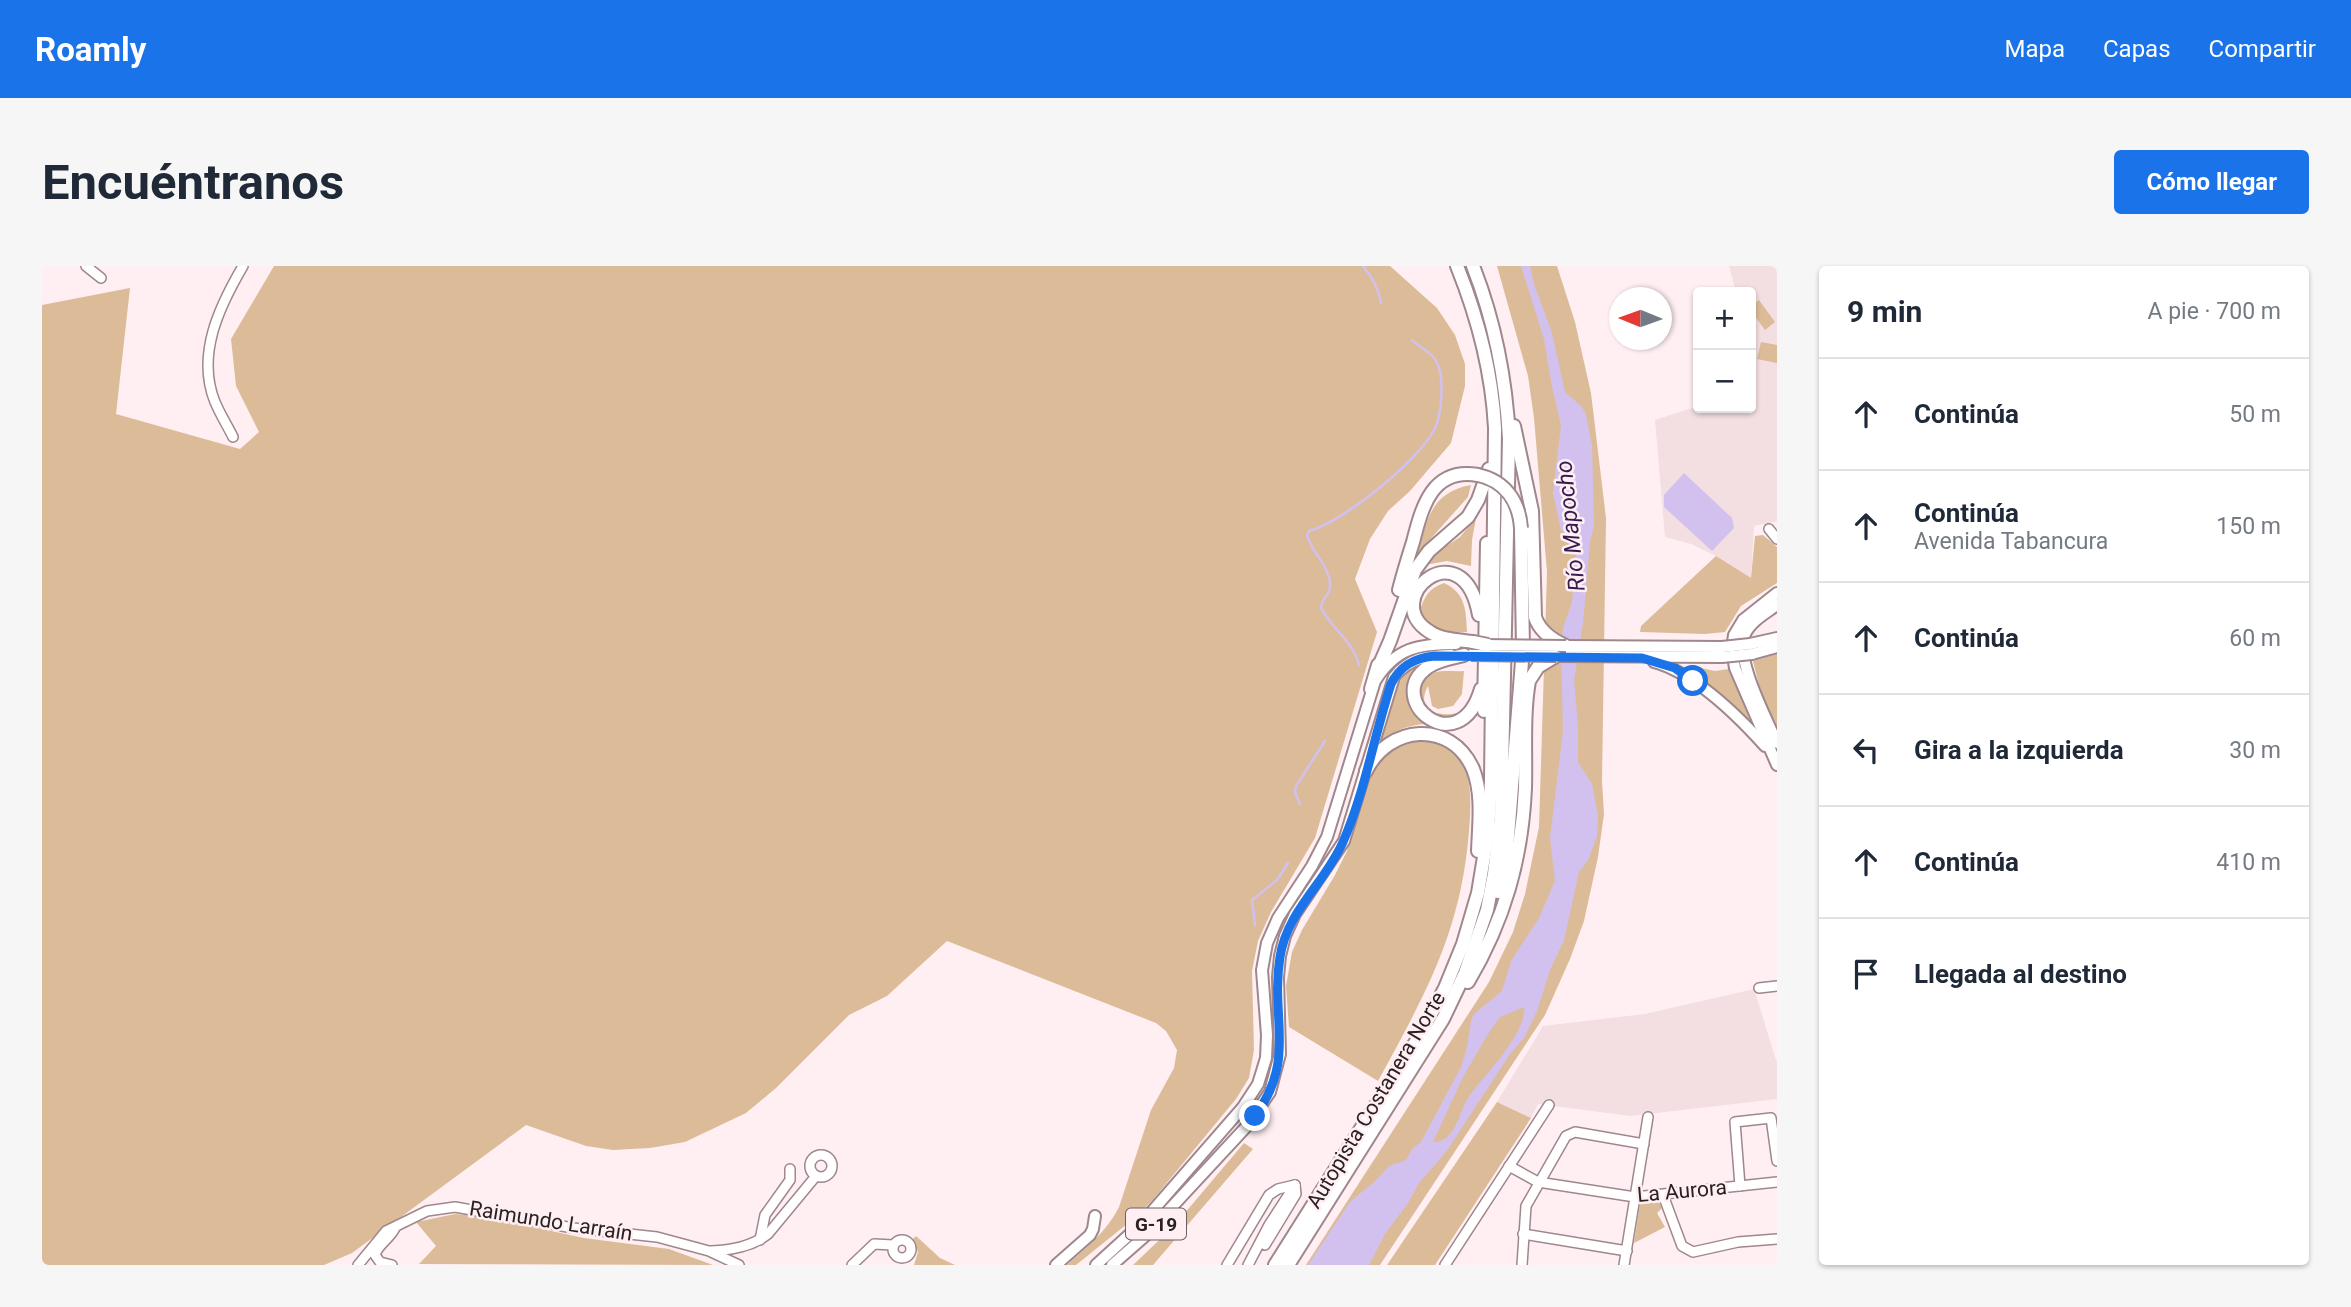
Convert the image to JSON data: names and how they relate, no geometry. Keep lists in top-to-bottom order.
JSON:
{
  "streets": {
    "highway": ["Autopista Costanera Norte"],
    "main road": ["G-19"],
    "street": ["La Aurora", "Raimundo Larraín"]
  },
  "water": ["Río Mapocho"],
  "north": "left",
  "page": {
    "header": "Roamly",
    "nav": ["Mapa", "Capas", "Compartir"],
    "buttons": "Cómo llegar",
    "title": "Encuéntranos",
    "heading": ["9 min", "A pie · 700 m"],
    "map_buttons": ["+", "−"],
    "list": [
      ["Continúa", "50 m"],
      ["Continúa", "Avenida Tabancura", "150 m"],
      ["Continúa", "60 m"],
      ["Gira a la izquierda", "30 m"],
      ["Continúa", "410 m"],
      "Llegada al destino"
    ]
  }
}
